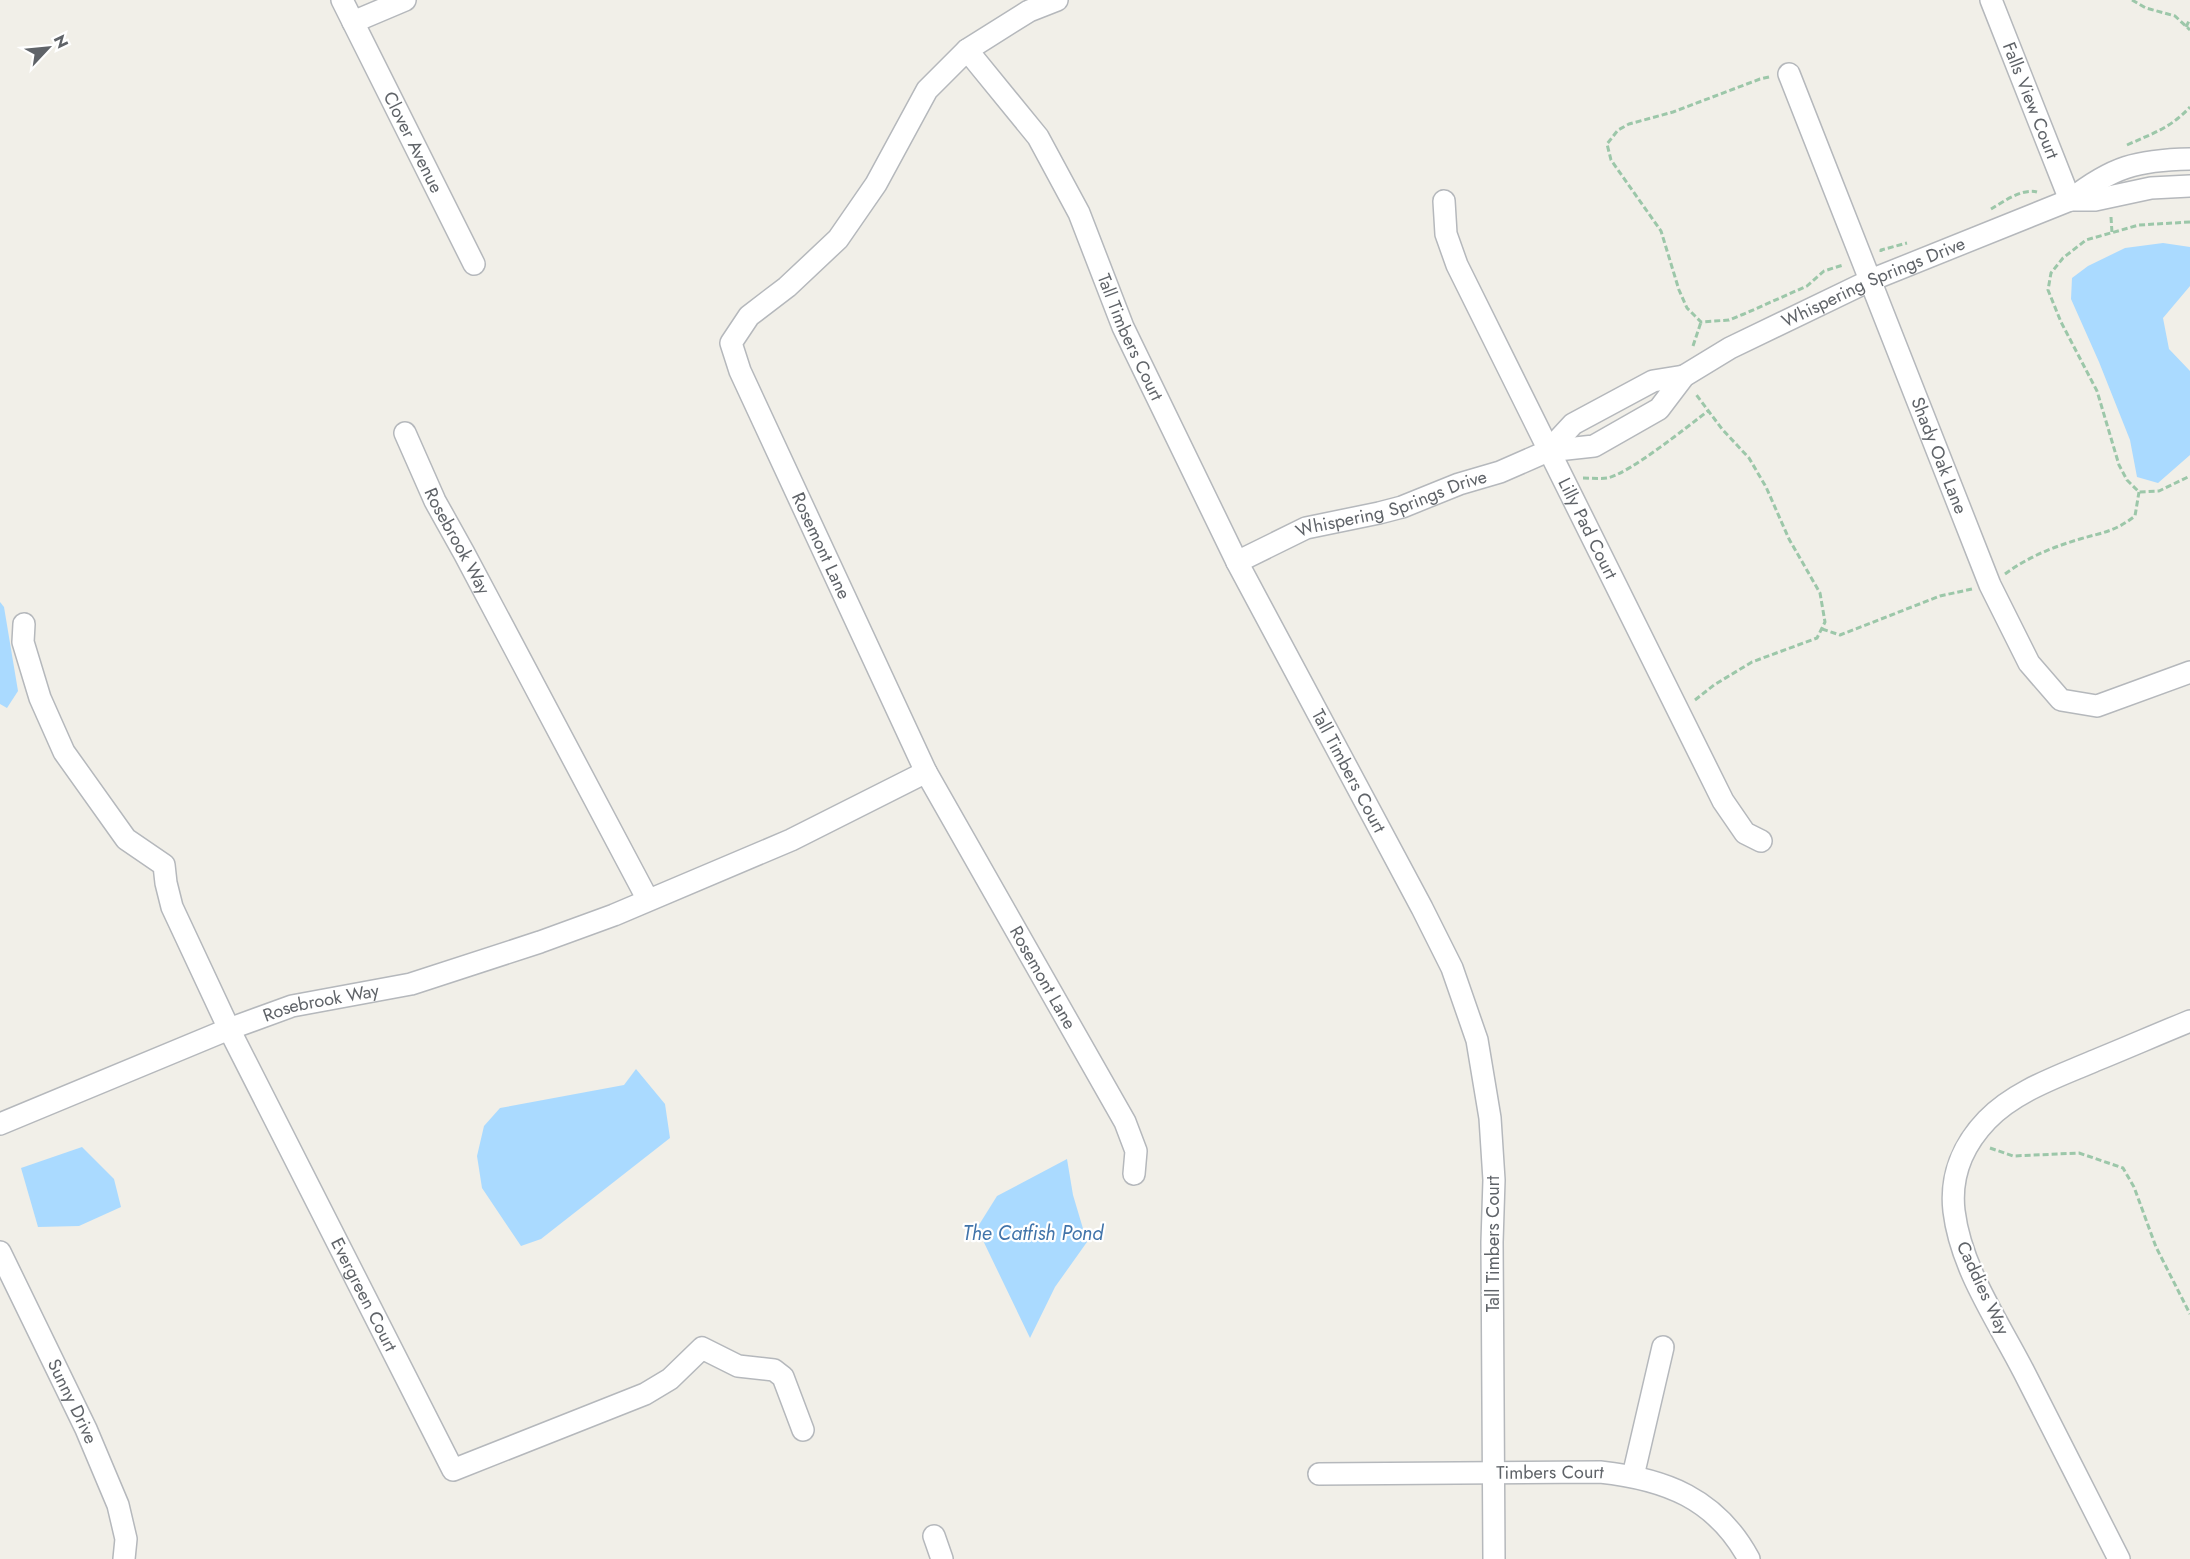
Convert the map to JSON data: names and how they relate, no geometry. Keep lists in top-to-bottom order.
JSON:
{
  "streets": {
    "street": [
      "Falls View Court",
      "Clover Avenue",
      "Whispering Springs Drive",
      "Tall Timbers Court",
      "Shady Oak Lane",
      "Lilly Pad Court",
      "Rosebrook Way",
      "Rosemont Lane",
      "Caddies Way",
      "Evergreen Court",
      "Sunny Drive",
      "Timbers Court"
    ]
  },
  "crossings": [
    ["Falls View Court", "Whispering Springs Drive"],
    ["Whispering Springs Drive", "Tall Timbers Court"],
    ["Whispering Springs Drive", "Shady Oak Lane"],
    ["Whispering Springs Drive", "Lilly Pad Court"],
    ["Tall Timbers Court", "Rosemont Lane"],
    ["Tall Timbers Court", "Timbers Court"],
    ["Rosebrook Way", "Rosemont Lane"],
    ["Rosebrook Way", "Evergreen Court"]
  ],
  "water": ["The Catfish Pond"],
  "north": "top right"
}
